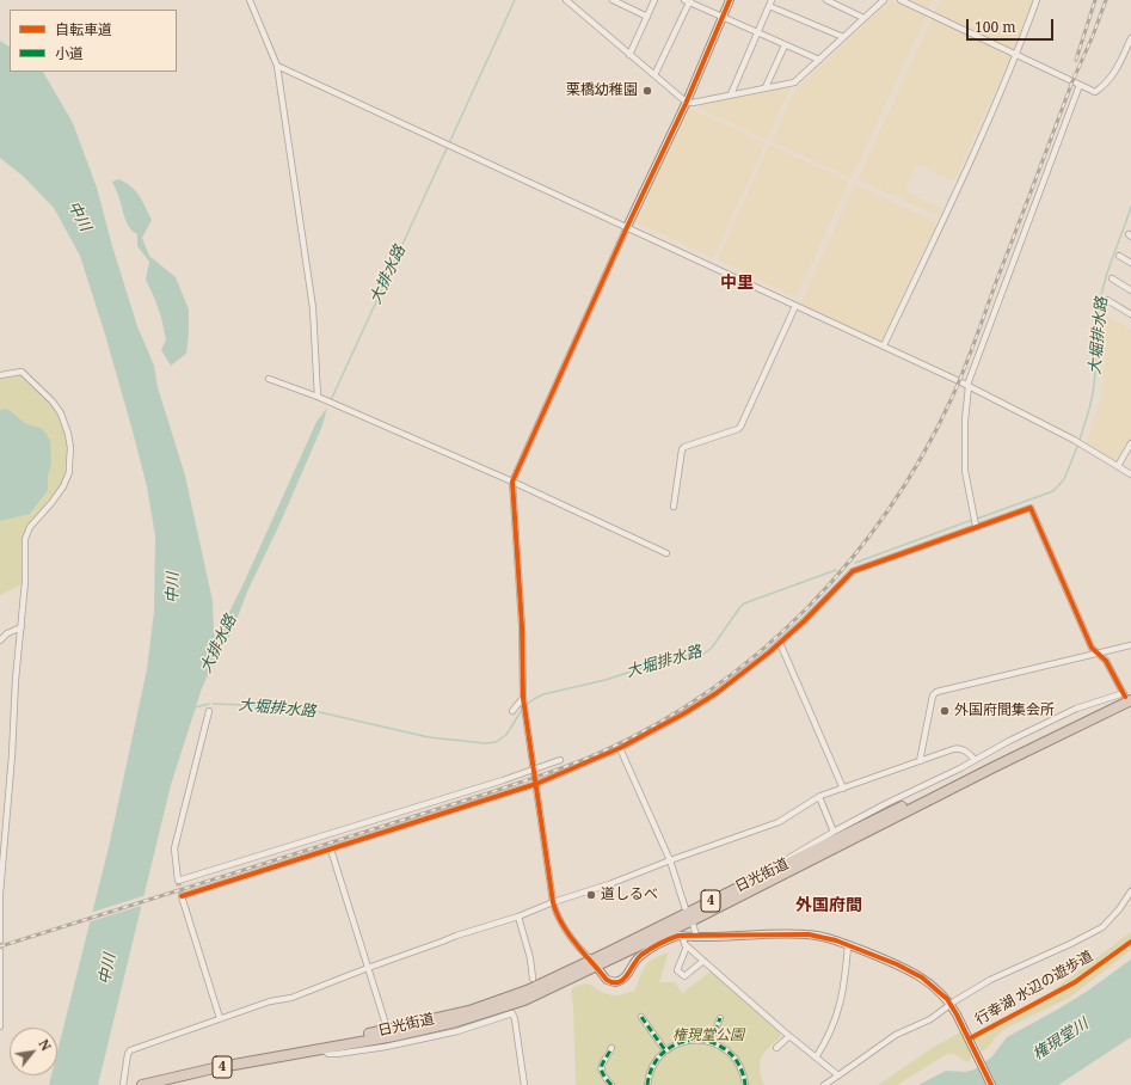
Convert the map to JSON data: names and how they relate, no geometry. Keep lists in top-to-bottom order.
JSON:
{
  "streets": {
    "highway": ["日光街道", "4"],
    "cycle path": ["行幸湖 水辺の遊歩道"]
  },
  "districts": ["中里", "外国府間"],
  "water": [
    "中川",
    "大排水路",
    "大堀排水路",
    "権現堂川"
  ],
  "parks": ["権現堂公園"],
  "places": ["栗橋幼稚園", "外国府間集会所", "道しるべ"],
  "legend": ["自転車道", "小道"],
  "scale_bar": "100 m",
  "north": "top right"
}
